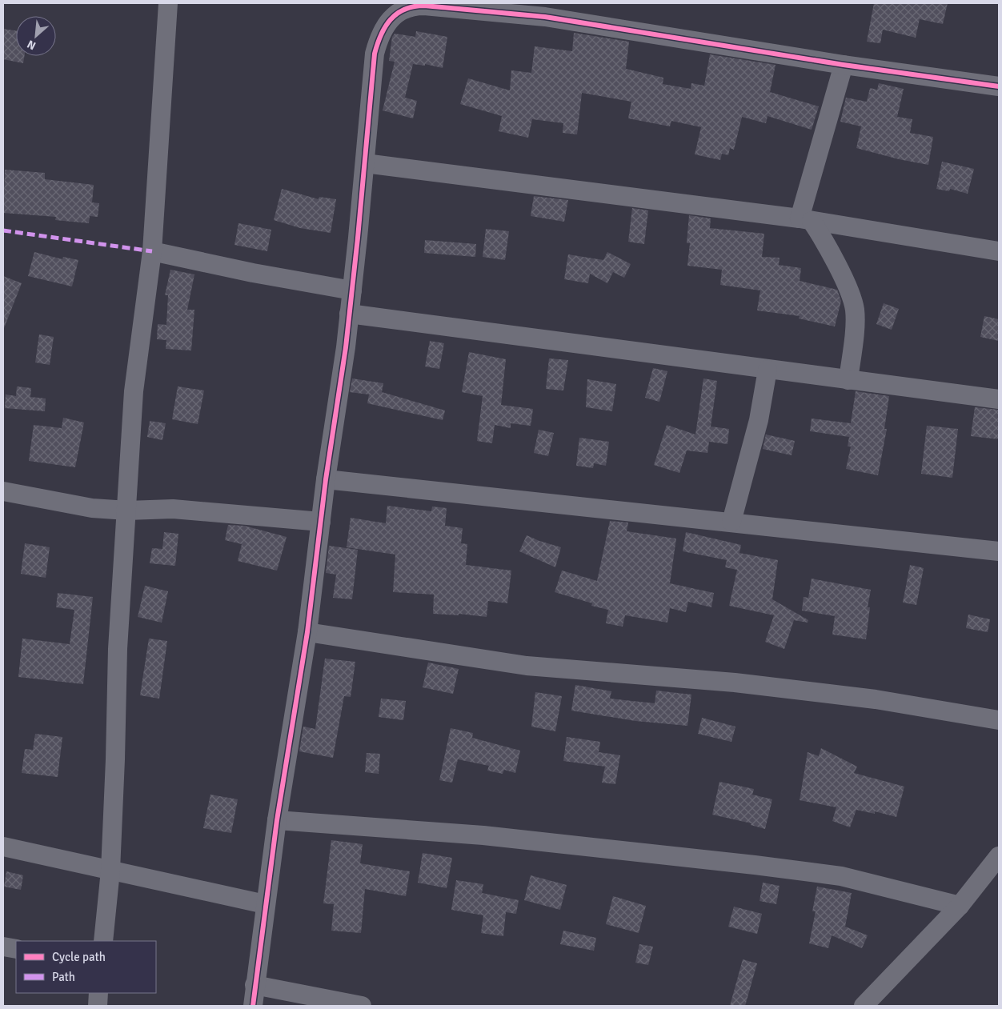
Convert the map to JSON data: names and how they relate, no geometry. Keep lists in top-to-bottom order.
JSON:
{
  "legend": ["Cycle path", "Path"],
  "north": "bottom left"
}
